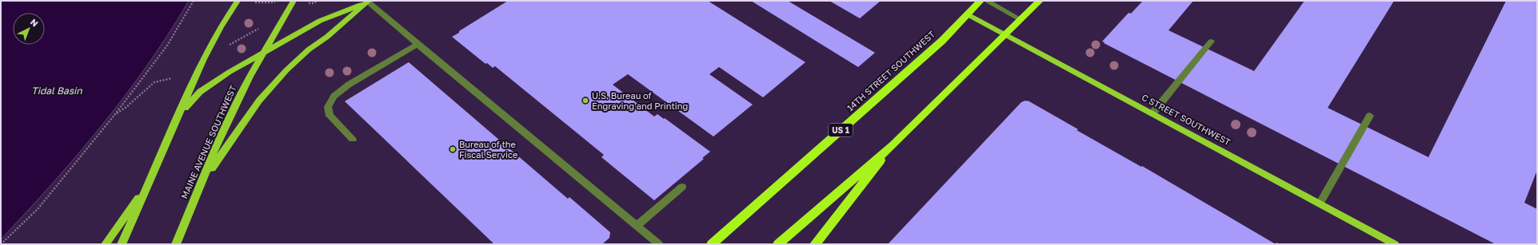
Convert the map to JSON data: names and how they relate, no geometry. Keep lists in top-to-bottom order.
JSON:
{
  "streets": {
    "highway": ["14TH STREET SOUTHWEST", "US 1"],
    "main road": ["C STREET SOUTHWEST", "MAINE AVENUE SOUTHWEST"]
  },
  "crossings": [
    ["14TH STREET SOUTHWEST", "C STREET SOUTHWEST"]
  ],
  "water": ["Tidal Basin"],
  "places": ["U.S. Bureau of Engraving and Printing", "Bureau of the Fiscal Service"],
  "north": "top right"
}
